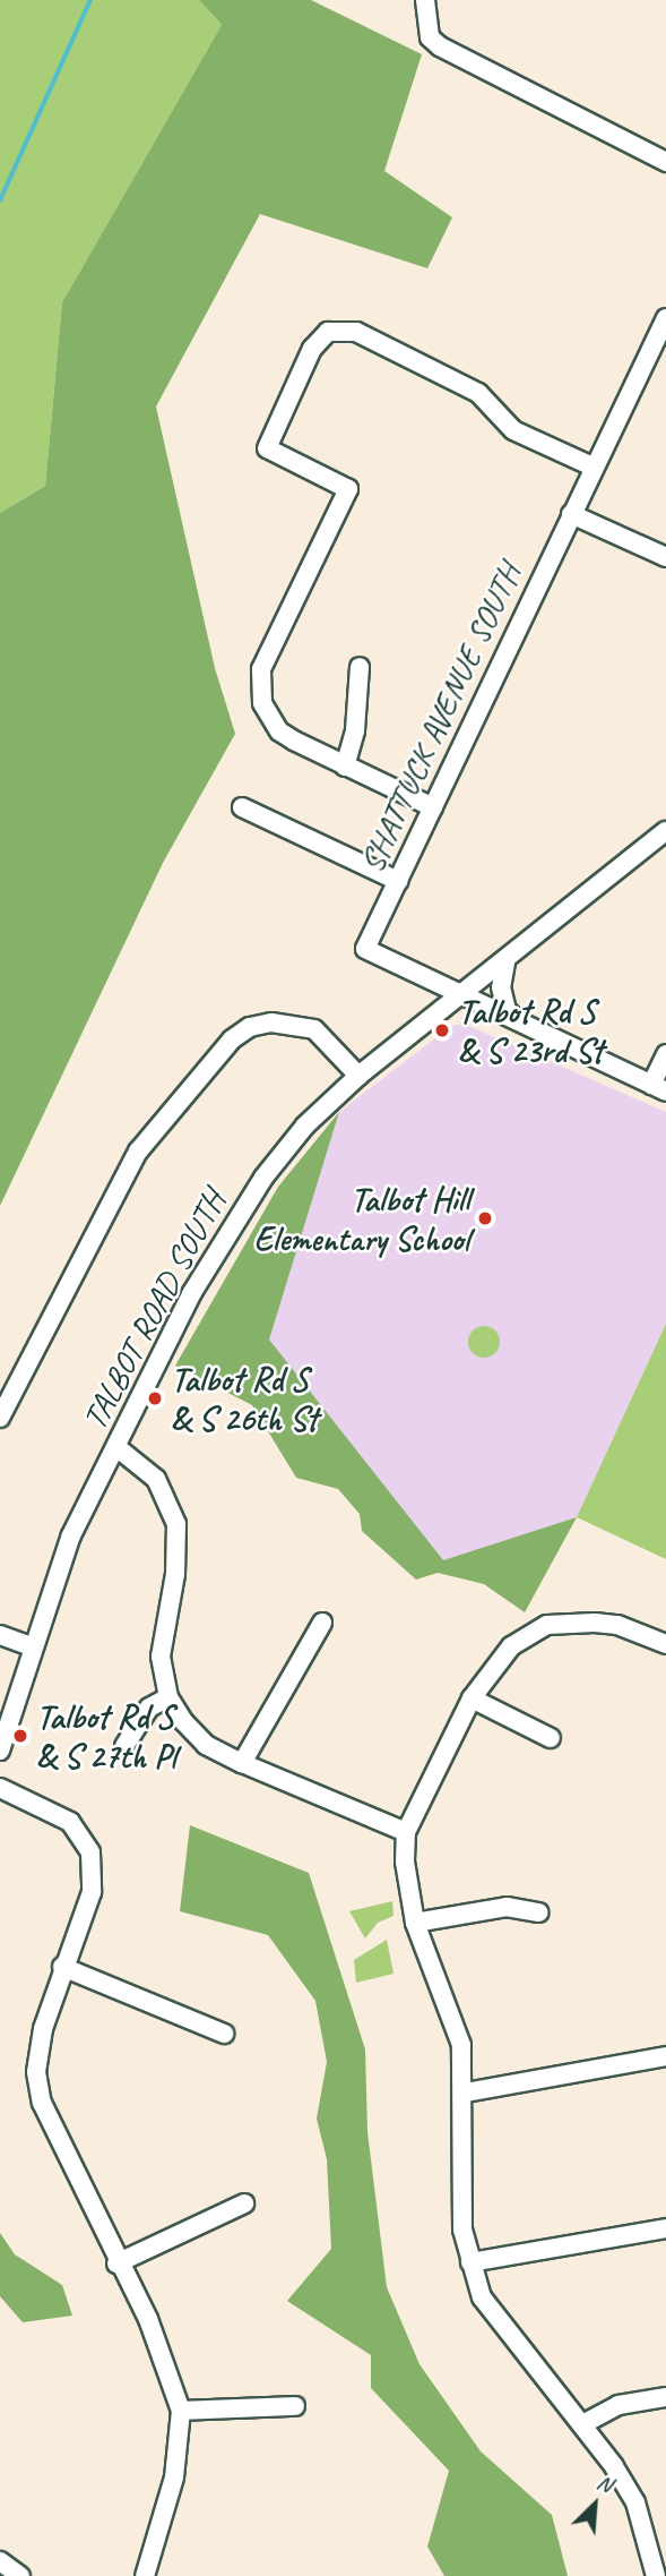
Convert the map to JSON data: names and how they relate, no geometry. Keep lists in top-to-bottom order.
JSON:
{
  "streets": {
    "street": ["SHATTUCK AVENUE SOUTH", "TALBOT ROAD SOUTH"]
  },
  "crossings": [
    ["SHATTUCK AVENUE SOUTH", "TALBOT ROAD SOUTH"]
  ],
  "places": [
    "Talbot Rd S & S 23rd St",
    "Talbot Hill Elementary School",
    "Talbot Rd S & S 26th St",
    "Talbot Rd S & S 27th Pl"
  ],
  "north": "top right"
}
